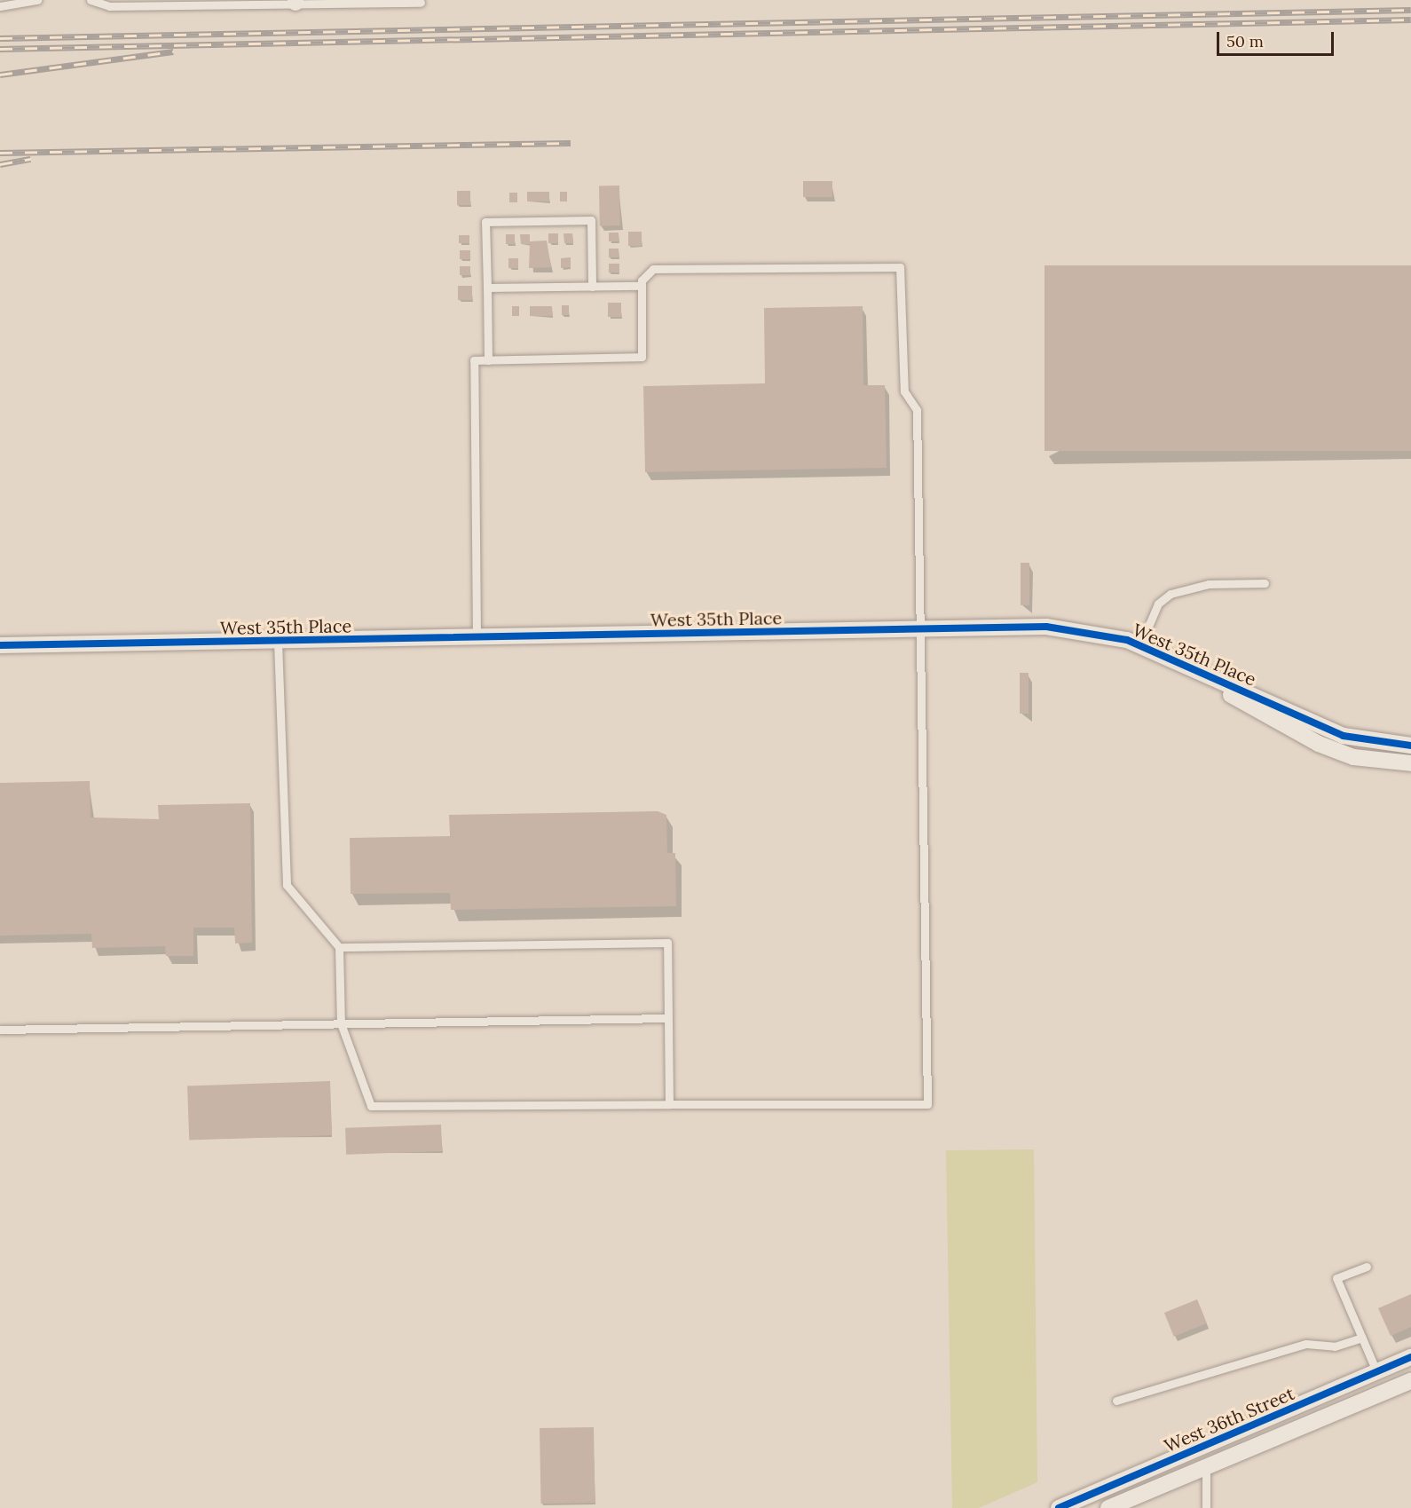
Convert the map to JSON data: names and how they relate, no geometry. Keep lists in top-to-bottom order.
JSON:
{
  "streets": {
    "street": ["West 35th Place", "West 36th Street"]
  },
  "scale_bar": "50 m"
}
